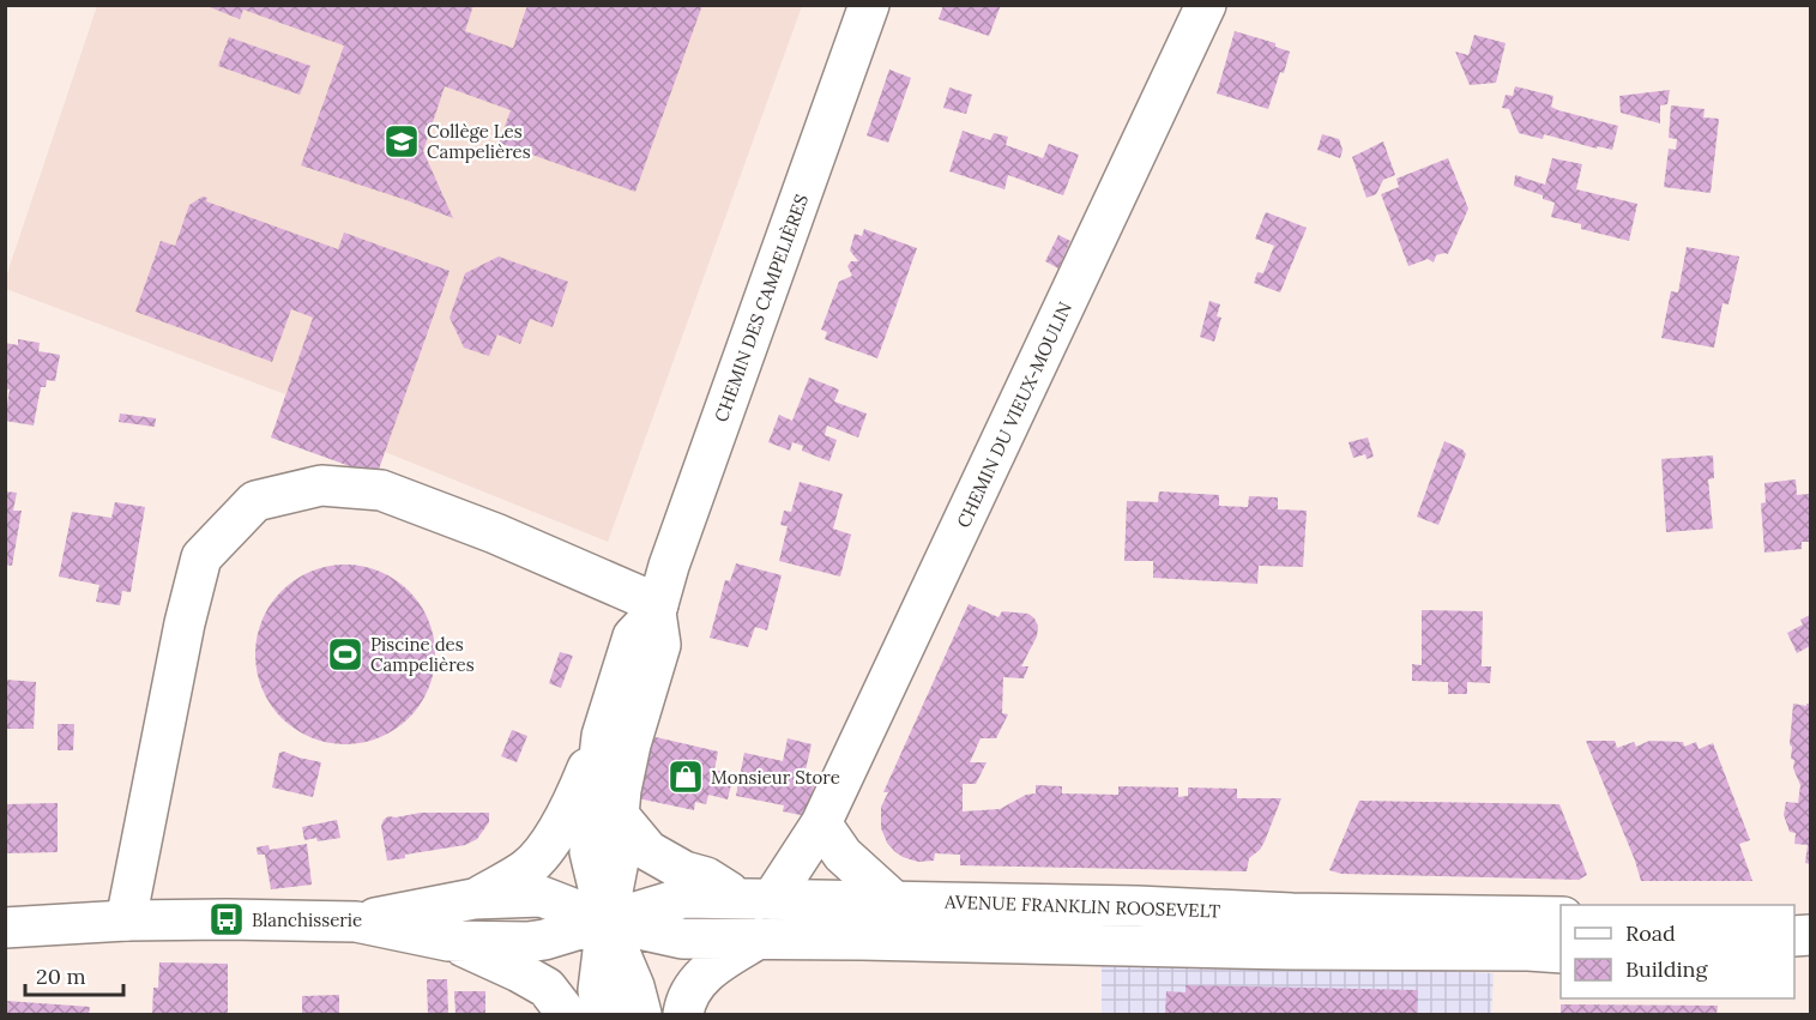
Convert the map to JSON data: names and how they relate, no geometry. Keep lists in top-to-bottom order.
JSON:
{
  "streets": {
    "main road": ["CHEMIN DES CAMPELIÈRES", "CHEMIN DU VIEUX-MOULIN", "AVENUE FRANKLIN ROOSEVELT"]
  },
  "crossings": [
    ["CHEMIN DES CAMPELIÈRES", "AVENUE FRANKLIN ROOSEVELT"],
    ["CHEMIN DU VIEUX-MOULIN", "AVENUE FRANKLIN ROOSEVELT"]
  ],
  "places": {
    "school or university": ["Collège Les Campelières"],
    "sports": ["Piscine des Campelières"],
    "shop": ["Monsieur Store"],
    "bus stop": ["Blanchisserie"]
  },
  "legend": ["Road", "Building"],
  "scale_bar": "20 m"
}
